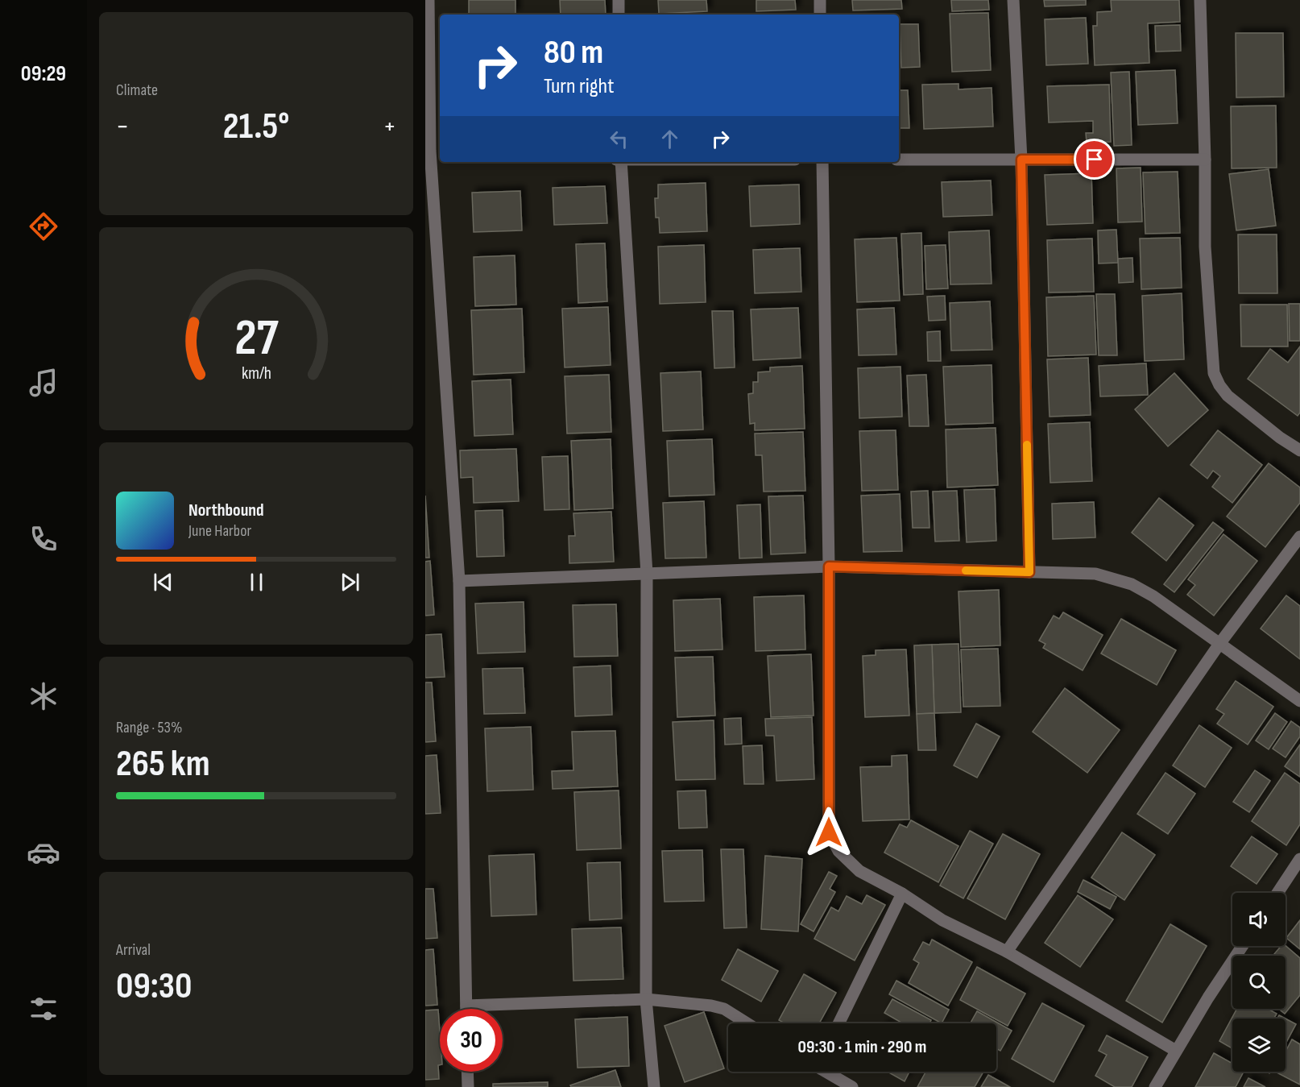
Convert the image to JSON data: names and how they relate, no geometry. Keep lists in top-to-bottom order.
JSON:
{
  "page": {
    "tabs": "09:29",
    "tile": [
      "Climate",
      ["Range · 53%", "265 km"],
      ["Arrival", "09:30"]
    ],
    "turn": ["80 m", "Turn right"],
    "heat": ["−", "21.5°", "+"],
    "song": ["Northbound", "June Harbor"],
    "limit": "30",
    "trip": "09:30 · 1 min · 290 m",
    "gauge": ["27", "km/h"]
  }
}
